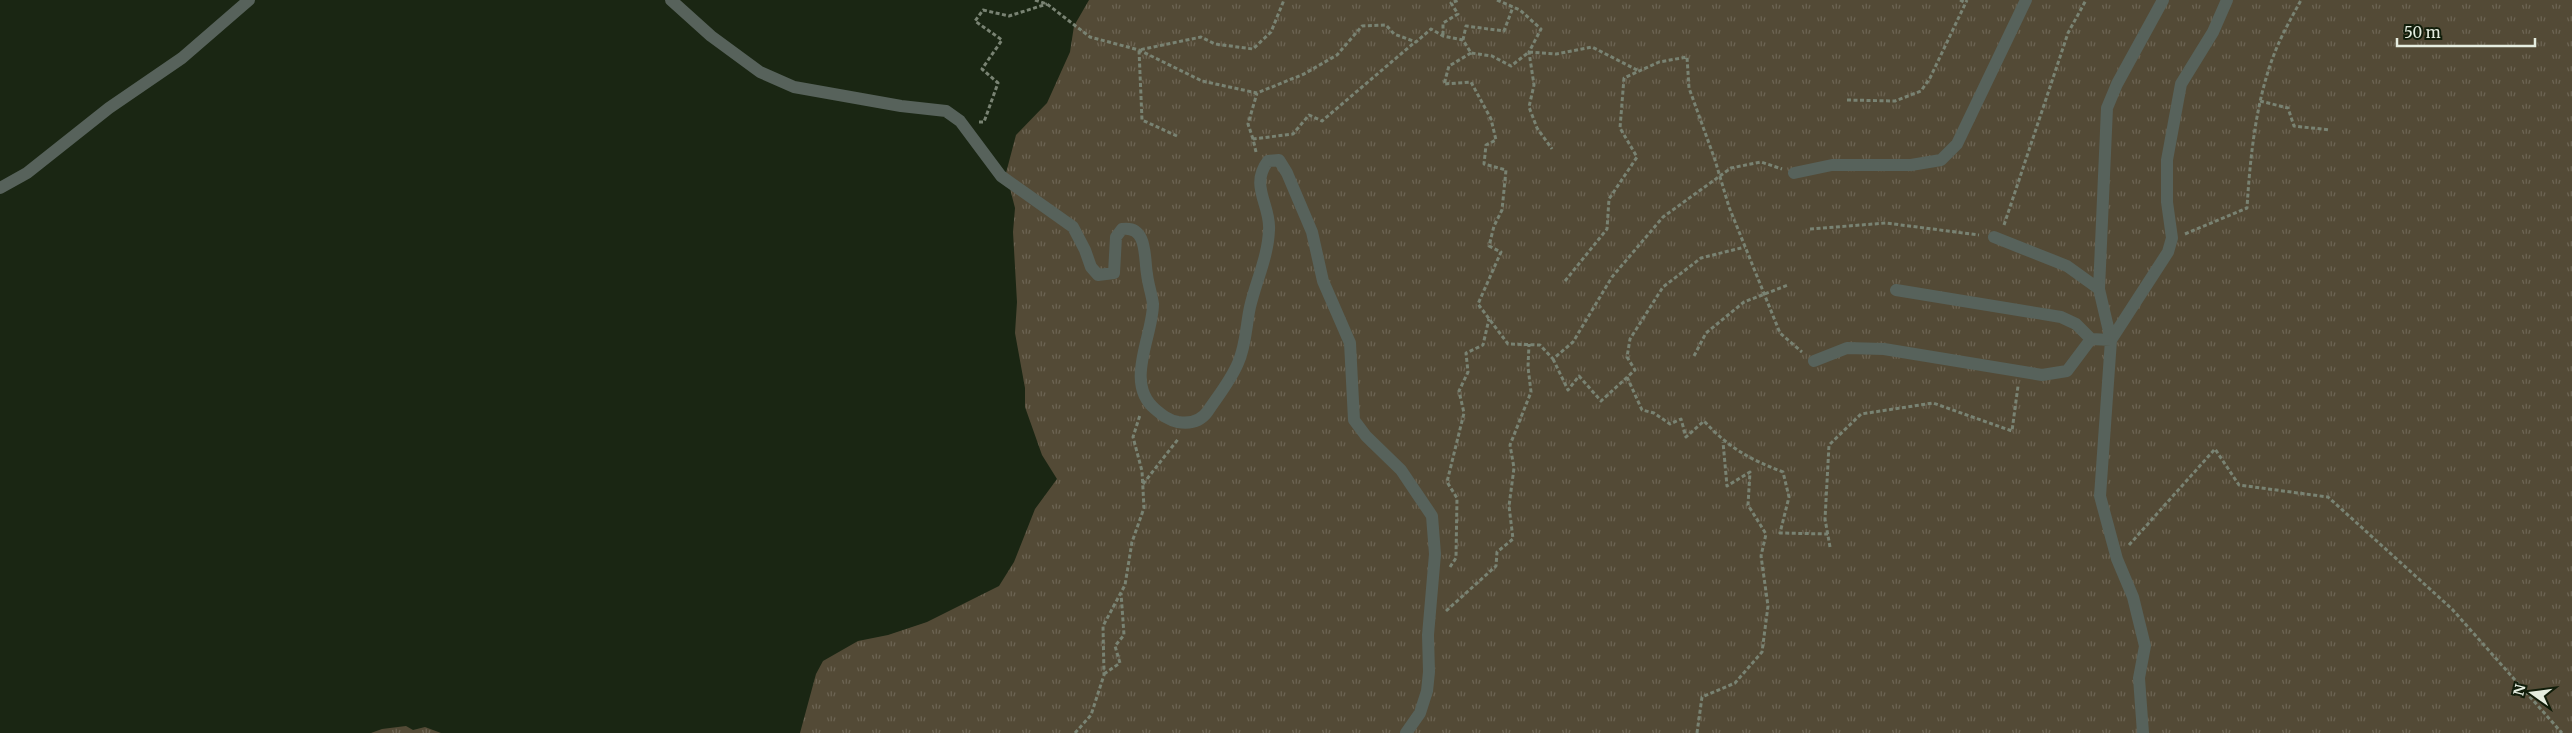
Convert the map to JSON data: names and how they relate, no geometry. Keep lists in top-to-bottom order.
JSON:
{
  "scale_bar": "50 m",
  "north": "left"
}
